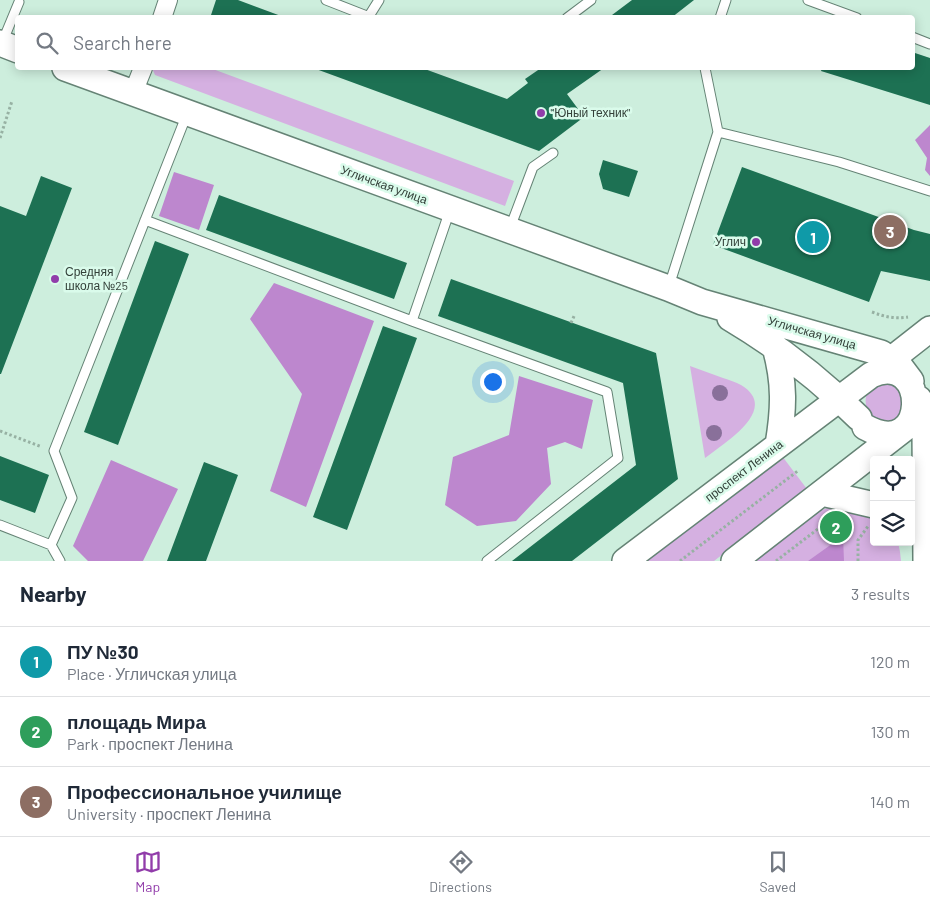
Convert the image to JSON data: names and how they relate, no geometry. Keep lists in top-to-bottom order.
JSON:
{
  "streets": {
    "main road": ["Угличская улица", "проспект Ленина"]
  },
  "crossings": [
    ["Угличская улица", "проспект Ленина"]
  ],
  "places": ["\"Юный техник\"", "Углич", "Средняя школа №25"],
  "page": {
    "search": "Search here",
    "pins": ["3", "1", "2"],
    "heading": ["Nearby", "3 results"],
    "list": [
      {
        "mark": "1",
        "name": "ПУ №30",
        "note": "Place · Угличская улица",
        "value": "120 m"
      },
      {
        "mark": "2",
        "name": "площадь Мира",
        "note": "Park · проспект Ленина",
        "value": "130 m"
      },
      {
        "mark": "3",
        "name": "Профессиональное училище",
        "note": "University · проспект Ленина",
        "value": "140 m"
      }
    ],
    "nav": ["Map", "Directions", "Saved"]
  }
}
